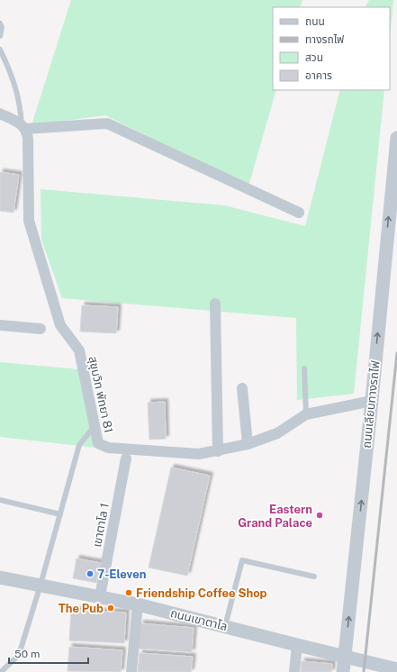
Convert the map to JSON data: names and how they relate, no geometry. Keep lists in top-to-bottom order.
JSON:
{
  "streets": {
    "street": [
      "สุขุมวิท พัทยา 81",
      "ถนนเลียบทางรถไฟ",
      "เขาตาโล 1",
      "ถนนเขาตาโล"
    ]
  },
  "crossings": [
    ["สุขุมวิท พัทยา 81", "ถนนเลียบทางรถไฟ"],
    ["ถนนเลียบทางรถไฟ", "ถนนเขาตาโล"],
    ["เขาตาโล 1", "ถนนเขาตาโล"]
  ],
  "one_way": ["ถนนเลียบทางรถไฟ"],
  "places": [
    "Eastern Grand Palace",
    "7-Eleven",
    "Friendship Coffee Shop",
    "The Pub"
  ],
  "legend": [
    "ถนน",
    "ทางรถไฟ",
    "สวน",
    "อาคาร"
  ],
  "scale_bar": "50 m"
}
